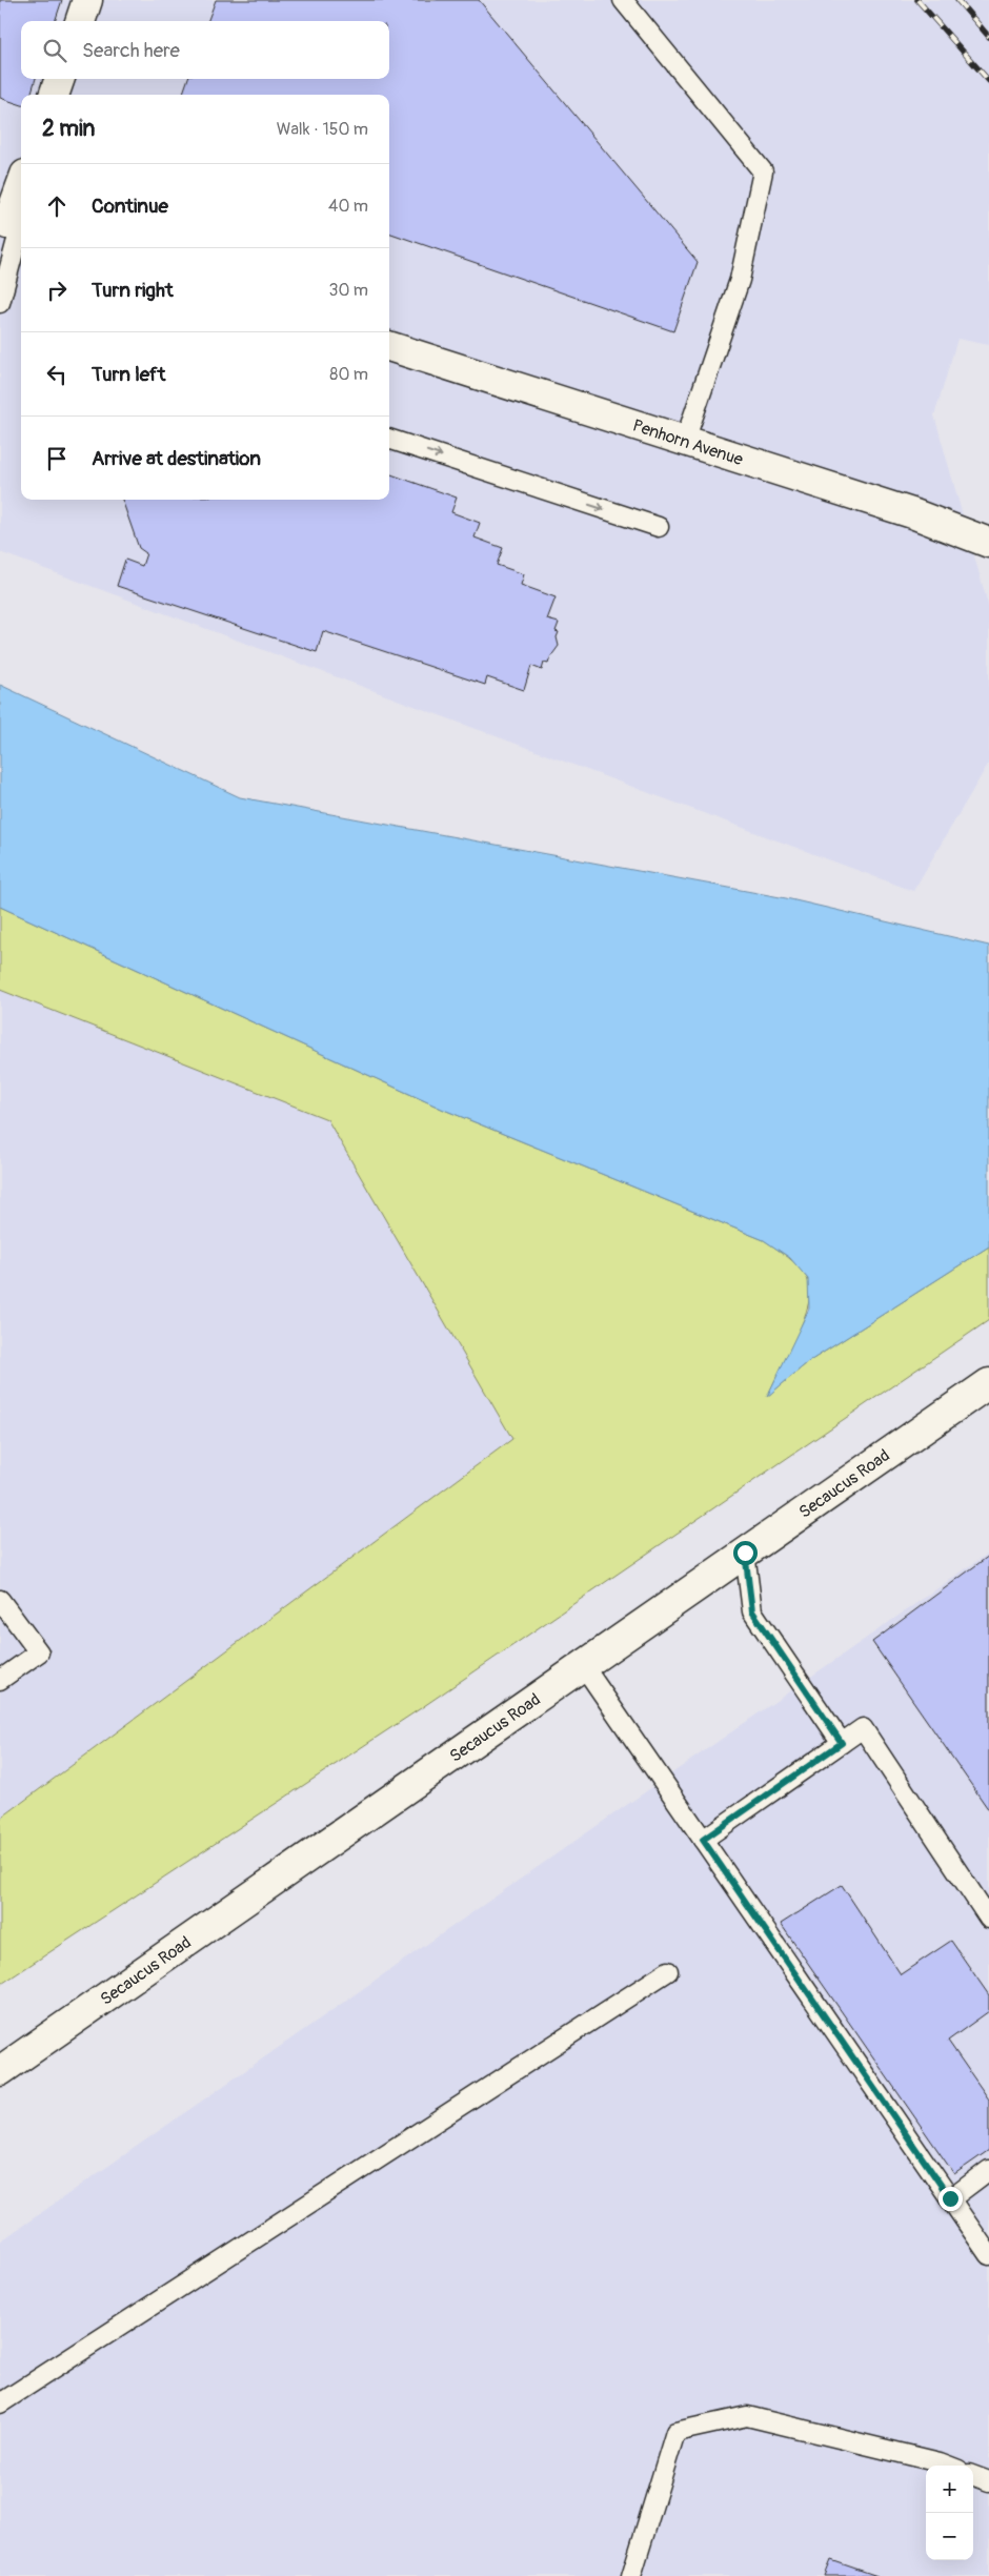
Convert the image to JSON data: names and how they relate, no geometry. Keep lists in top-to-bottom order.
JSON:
{
  "streets": {
    "main road": ["Penhorn Avenue", "Secaucus Road"]
  },
  "page": {
    "search": "Search here",
    "heading": ["2 min", "Walk · 150 m"],
    "list": [
      ["Continue", "40 m"],
      ["Turn right", "30 m"],
      ["Turn left", "80 m"],
      "Arrive at destination"
    ],
    "map_buttons": ["+", "−"]
  }
}
